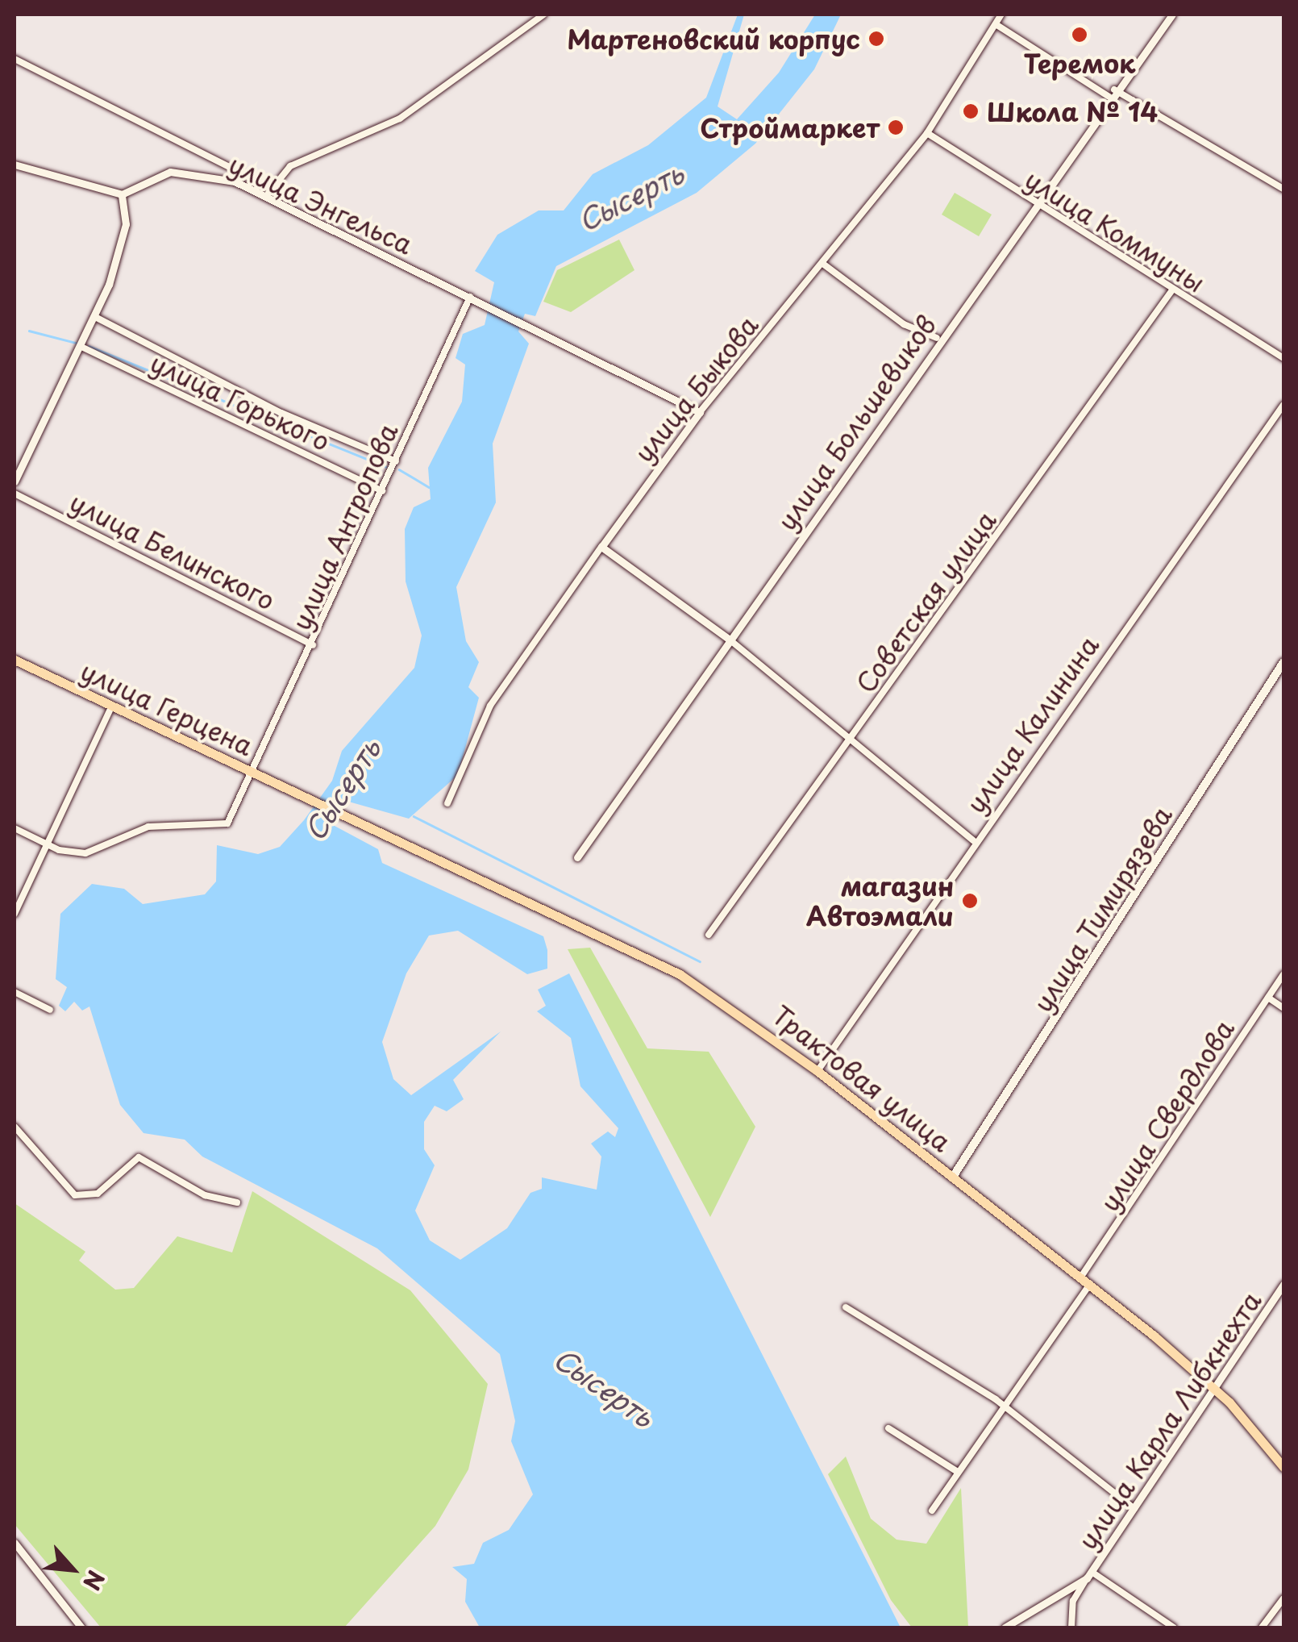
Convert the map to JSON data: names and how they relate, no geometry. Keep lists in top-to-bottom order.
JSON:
{
  "streets": {
    "main road": ["улица Герцена", "улица Тимирязева", "Трактовая улица"],
    "street": [
      "улица Энгельса",
      "улица Коммуны",
      "улица Быкова",
      "улица Горького",
      "улица Большевиков",
      "улица Антропова",
      "улица Белинского",
      "Советская улица",
      "улица Калинина",
      "улица Свердлова",
      "улица Карла Либкнехта"
    ]
  },
  "crossings": [
    ["улица Энгельса", "улица Быкова"],
    ["улица Энгельса", "улица Антропова"],
    ["улица Коммуны", "улица Быкова"],
    ["улица Коммуны", "улица Большевиков"],
    ["улица Коммуны", "Советская улица"],
    ["улица Горького", "улица Антропова"],
    ["улица Антропова", "улица Белинского"],
    ["улица Антропова", "улица Герцена"],
    ["улица Герцена", "Трактовая улица"],
    ["улица Калинина", "Трактовая улица"],
    ["улица Тимирязева", "Трактовая улица"],
    ["Трактовая улица", "улица Свердлова"],
    ["Трактовая улица", "улица Карла Либкнехта"]
  ],
  "water": ["Сысерть"],
  "places": [
    "Теремок",
    "Мартеновский корпус",
    "Школа № 14",
    "Строймаркет",
    "магазин Автоэмали"
  ],
  "north": "bottom right"
}
